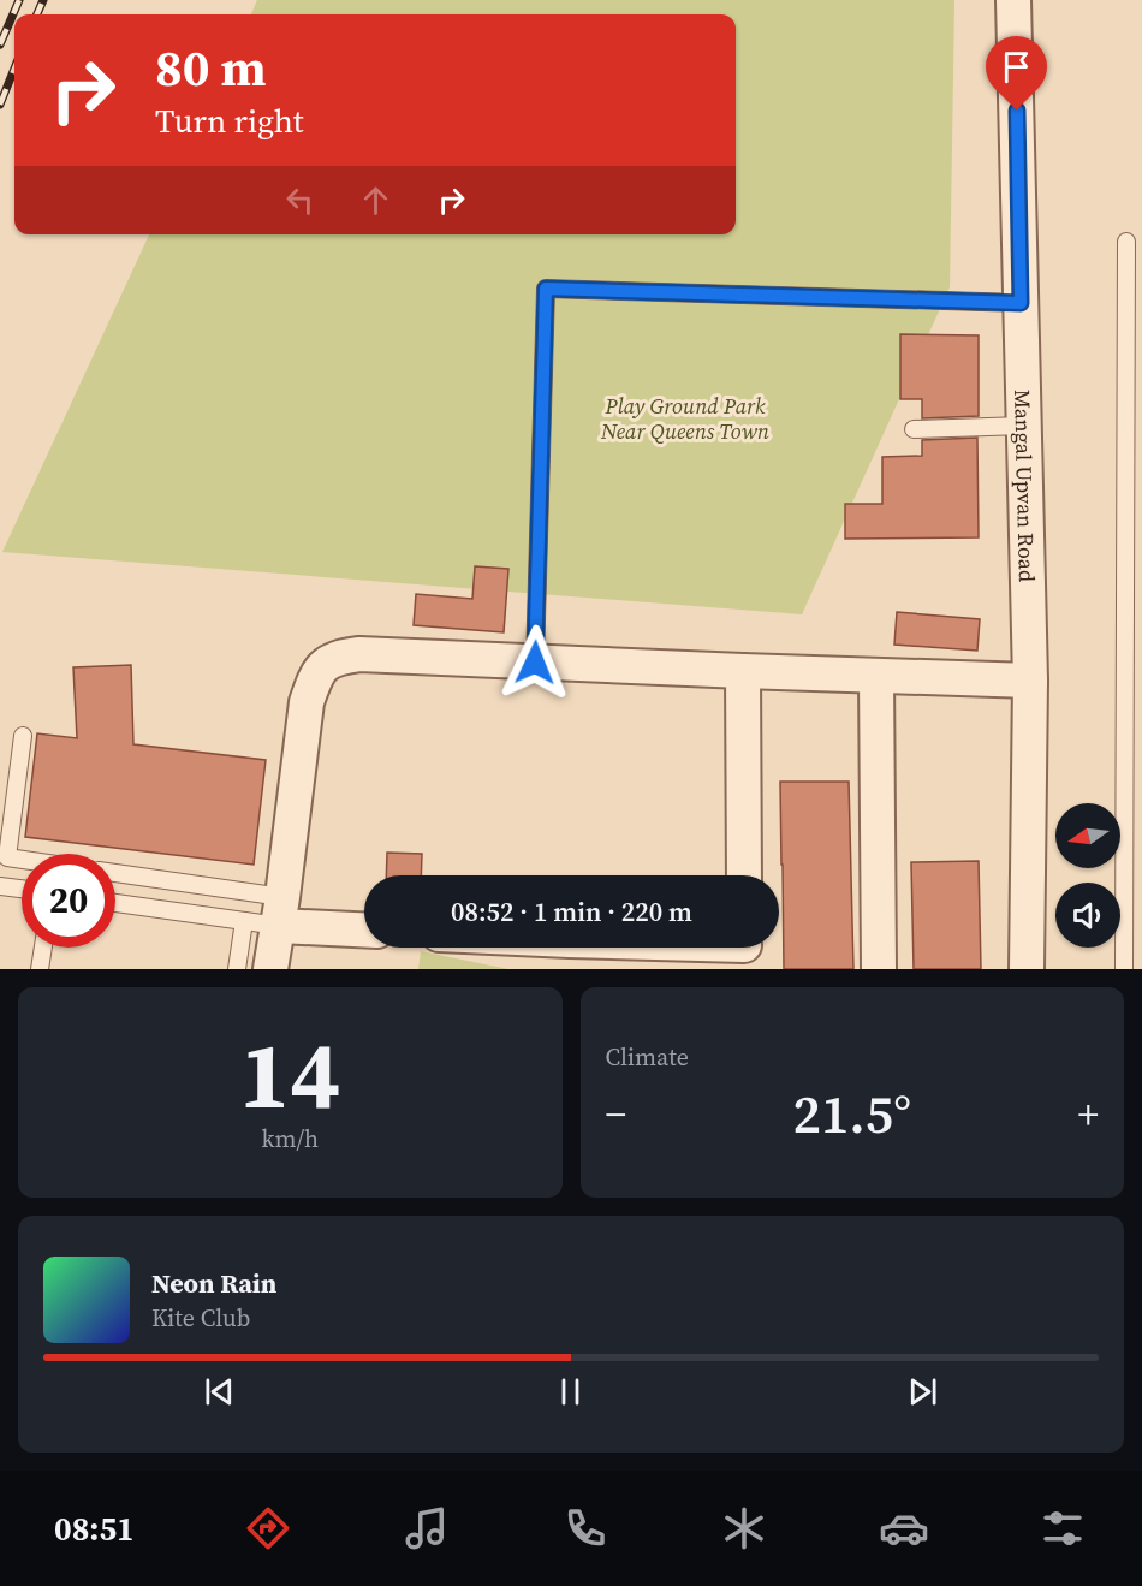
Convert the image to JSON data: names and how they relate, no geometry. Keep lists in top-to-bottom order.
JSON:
{
  "streets": {
    "street": ["Mangal Upvan Road"]
  },
  "parks": ["Play Ground Park Near Queens Town"],
  "north": "left",
  "page": {
    "turn": ["80 m", "Turn right"],
    "limit": "20",
    "trip": "08:52 · 1 min · 220 m",
    "tile": [
      ["14", "km/h"],
      "Climate"
    ],
    "heat": ["−", "21.5°", "+"],
    "song": ["Neon Rain", "Kite Club"],
    "tabs": "08:51"
  }
}
